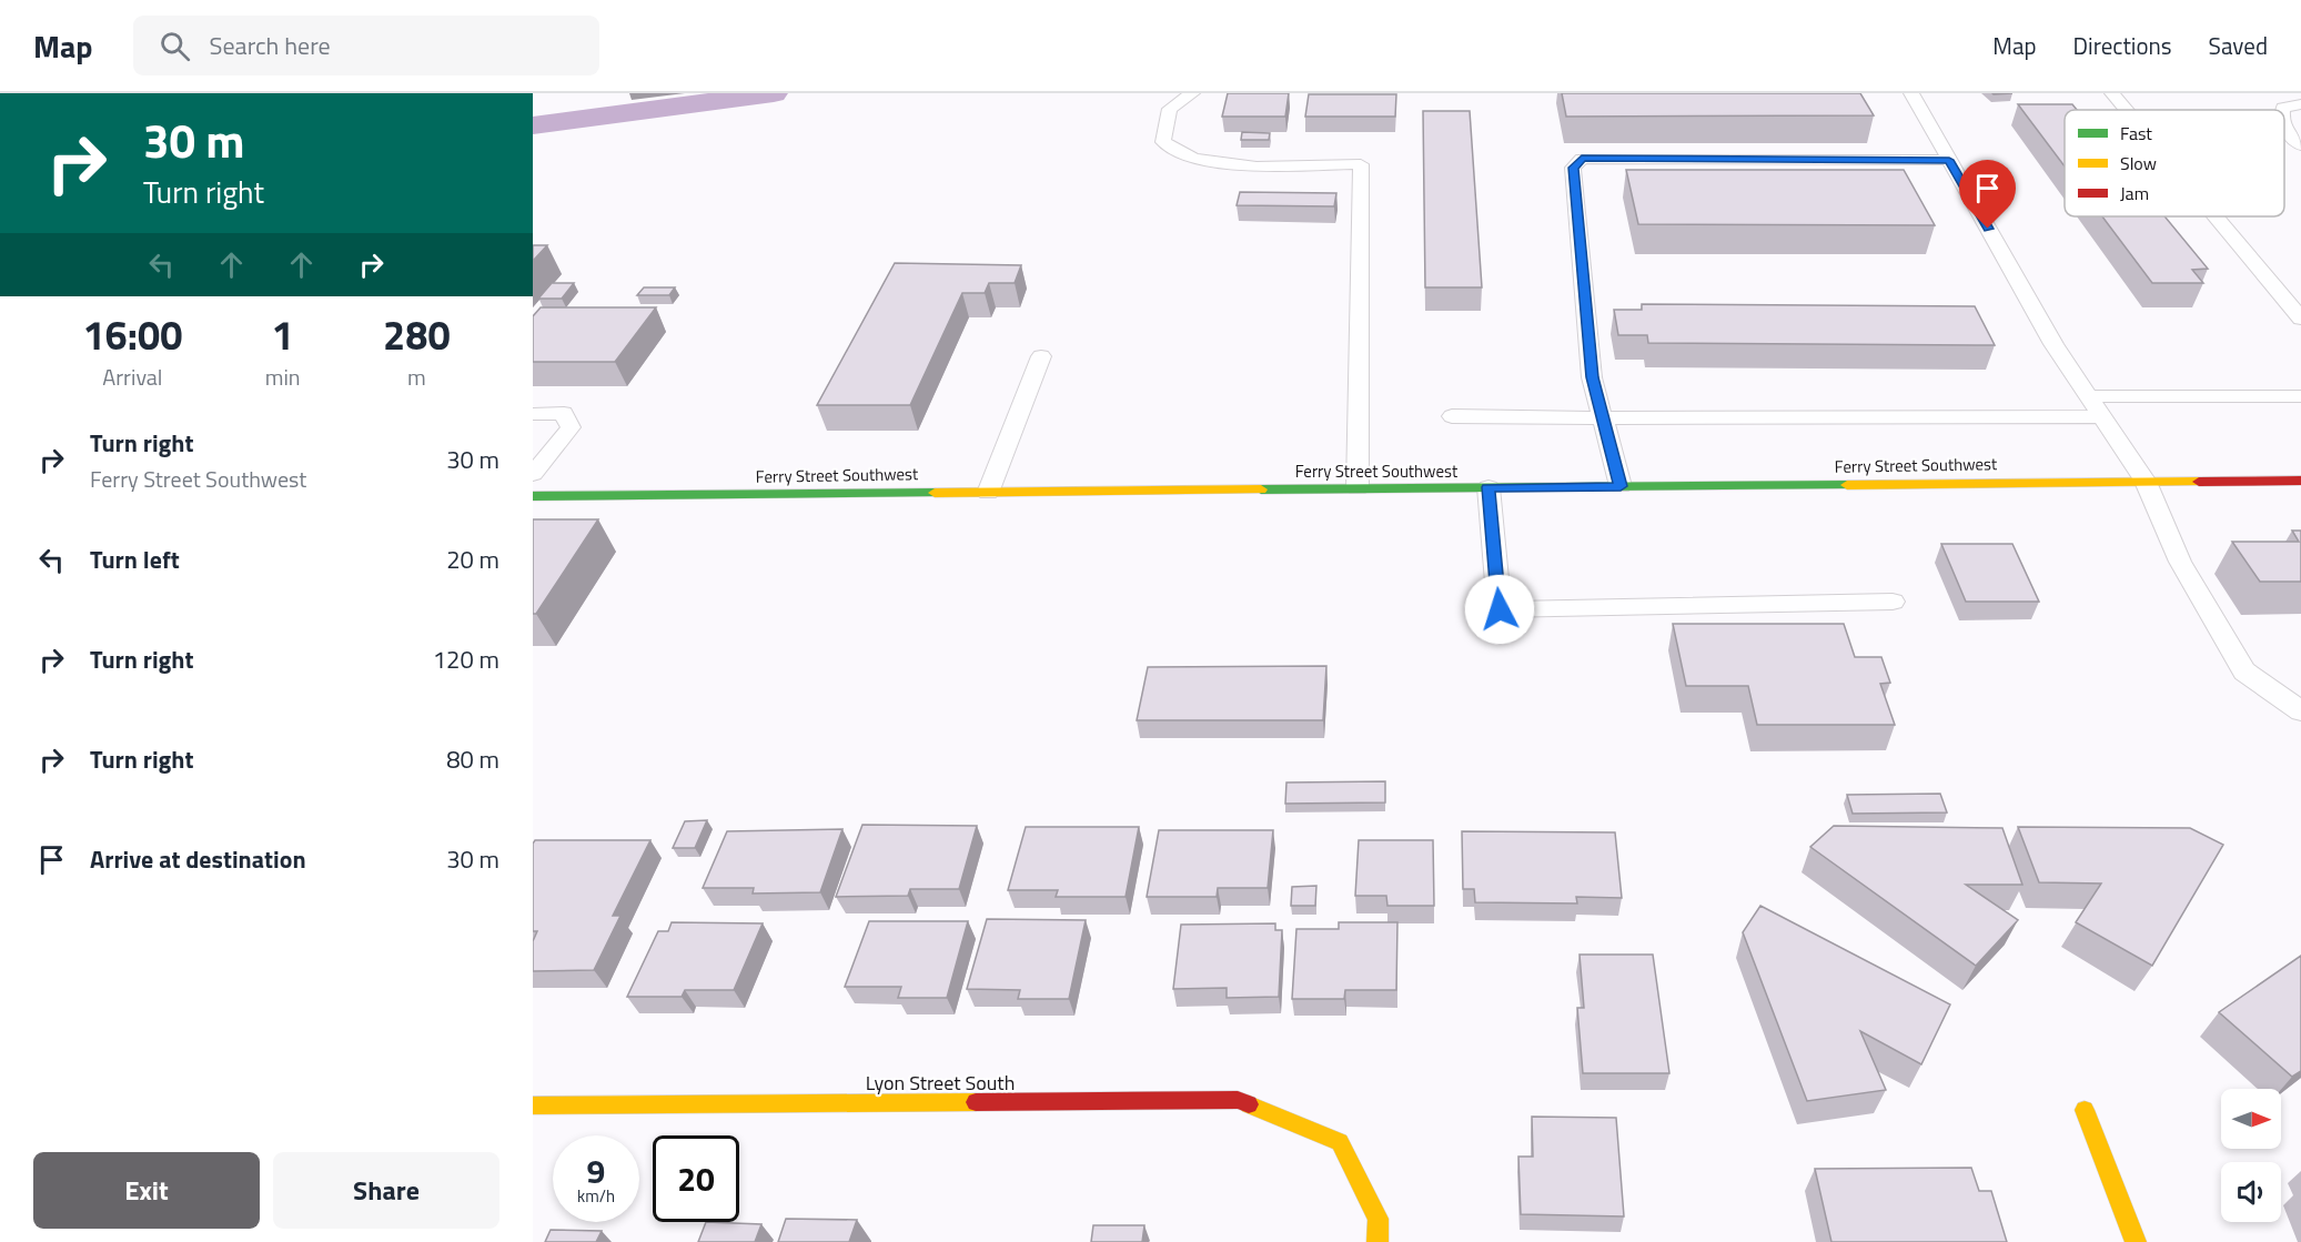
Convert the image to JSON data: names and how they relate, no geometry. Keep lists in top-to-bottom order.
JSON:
{
  "streets": {
    "street": ["Ferry Street Southwest", "Lyon Street South"]
  },
  "legend": ["Fast", "Slow", "Jam"],
  "north": "right",
  "page": {
    "header": "Map",
    "search": "Search here",
    "nav": ["Map", "Directions", "Saved"],
    "turn": ["30 m", "Turn right"],
    "eta": [
      "16:00",
      "Arrival",
      "1",
      "min",
      "280",
      "m"
    ],
    "list": [
      {
        "name": "Turn right",
        "note": "Ferry Street Southwest",
        "value": "30 m"
      },
      {
        "name": "Turn left",
        "value": "20 m"
      },
      {
        "name": "Turn right",
        "value": "120 m"
      },
      {
        "name": "Turn right",
        "value": "80 m"
      },
      {
        "name": "Arrive at destination",
        "value": "30 m"
      }
    ],
    "speed": "9 km/h",
    "limit": "20",
    "buttons": ["Exit", "Share"]
  }
}
